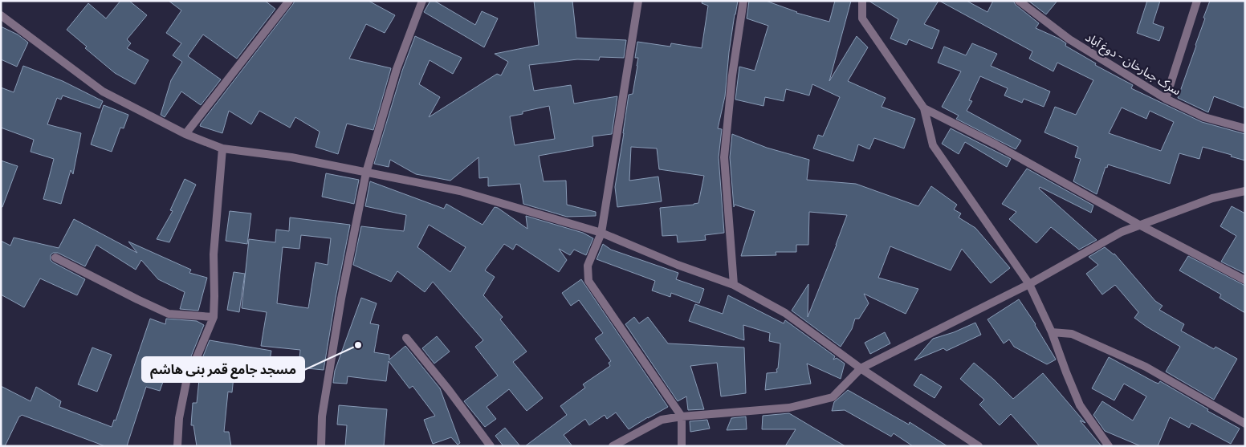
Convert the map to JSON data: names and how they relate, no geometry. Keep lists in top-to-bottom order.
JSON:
{
  "streets": {
    "street": ["سرک جبارخان - دوغ آباد"]
  },
  "places": ["مسجد جامع قمر بنی هاشم"]
}
